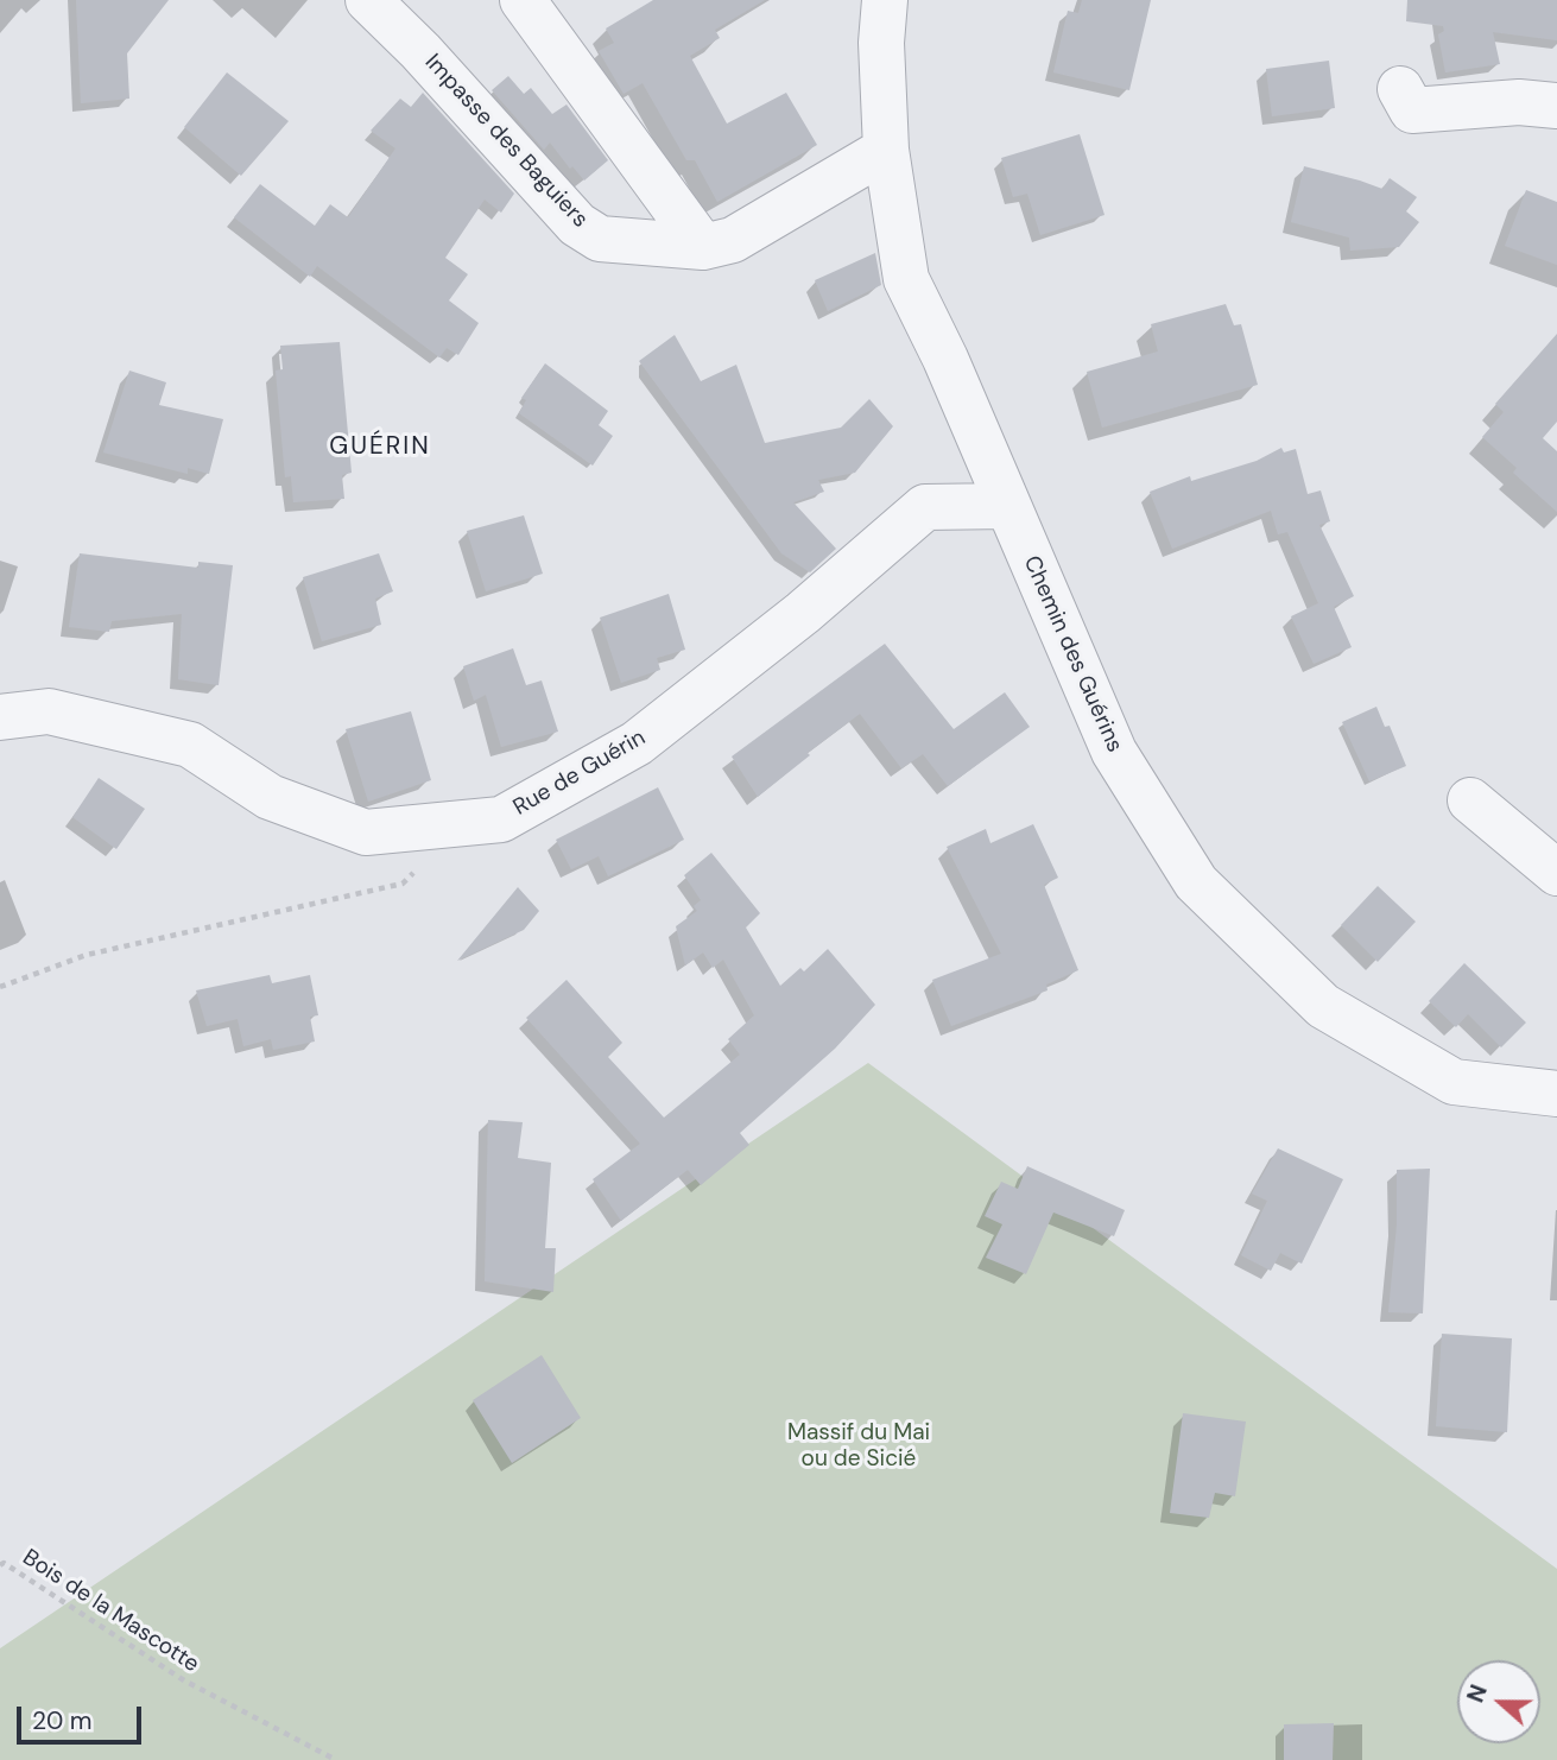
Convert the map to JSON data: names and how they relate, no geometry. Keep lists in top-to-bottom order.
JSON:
{
  "streets": {
    "street": ["Impasse des Baguiers", "Chemin des Guérins", "Rue de Guérin"],
    "path": ["Bois de la Mascotte"]
  },
  "crossings": [
    ["Impasse des Baguiers", "Chemin des Guérins"],
    ["Chemin des Guérins", "Rue de Guérin"]
  ],
  "districts": ["GUÉRIN"],
  "parks": ["Massif du Mai ou de Sicié"],
  "scale_bar": "20 m",
  "north": "left"
}
